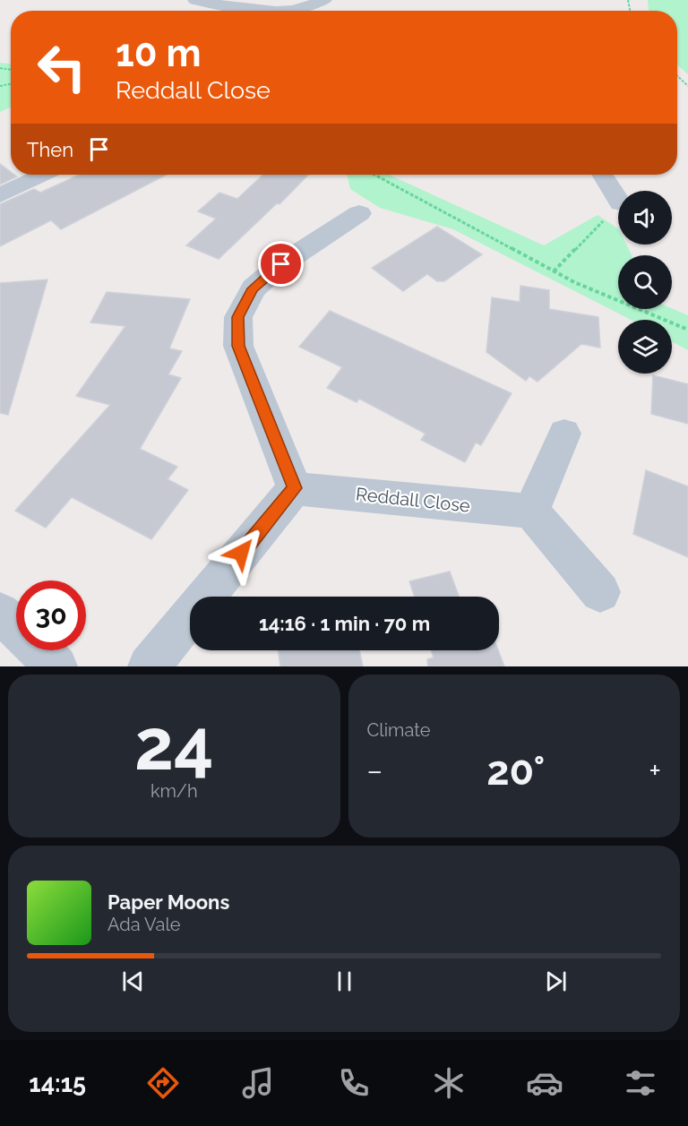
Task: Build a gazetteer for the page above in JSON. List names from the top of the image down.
{
  "streets": {
    "street": ["Reddall Close"]
  },
  "page": {
    "turn": ["10 m", "Reddall Close"],
    "then": "Then",
    "limit": "30",
    "trip": "14:16 · 1 min · 70 m",
    "tile": [
      ["24", "km/h"],
      "Climate"
    ],
    "heat": ["−", "20°", "+"],
    "song": ["Paper Moons", "Ada Vale"],
    "tabs": "14:15"
  }
}
